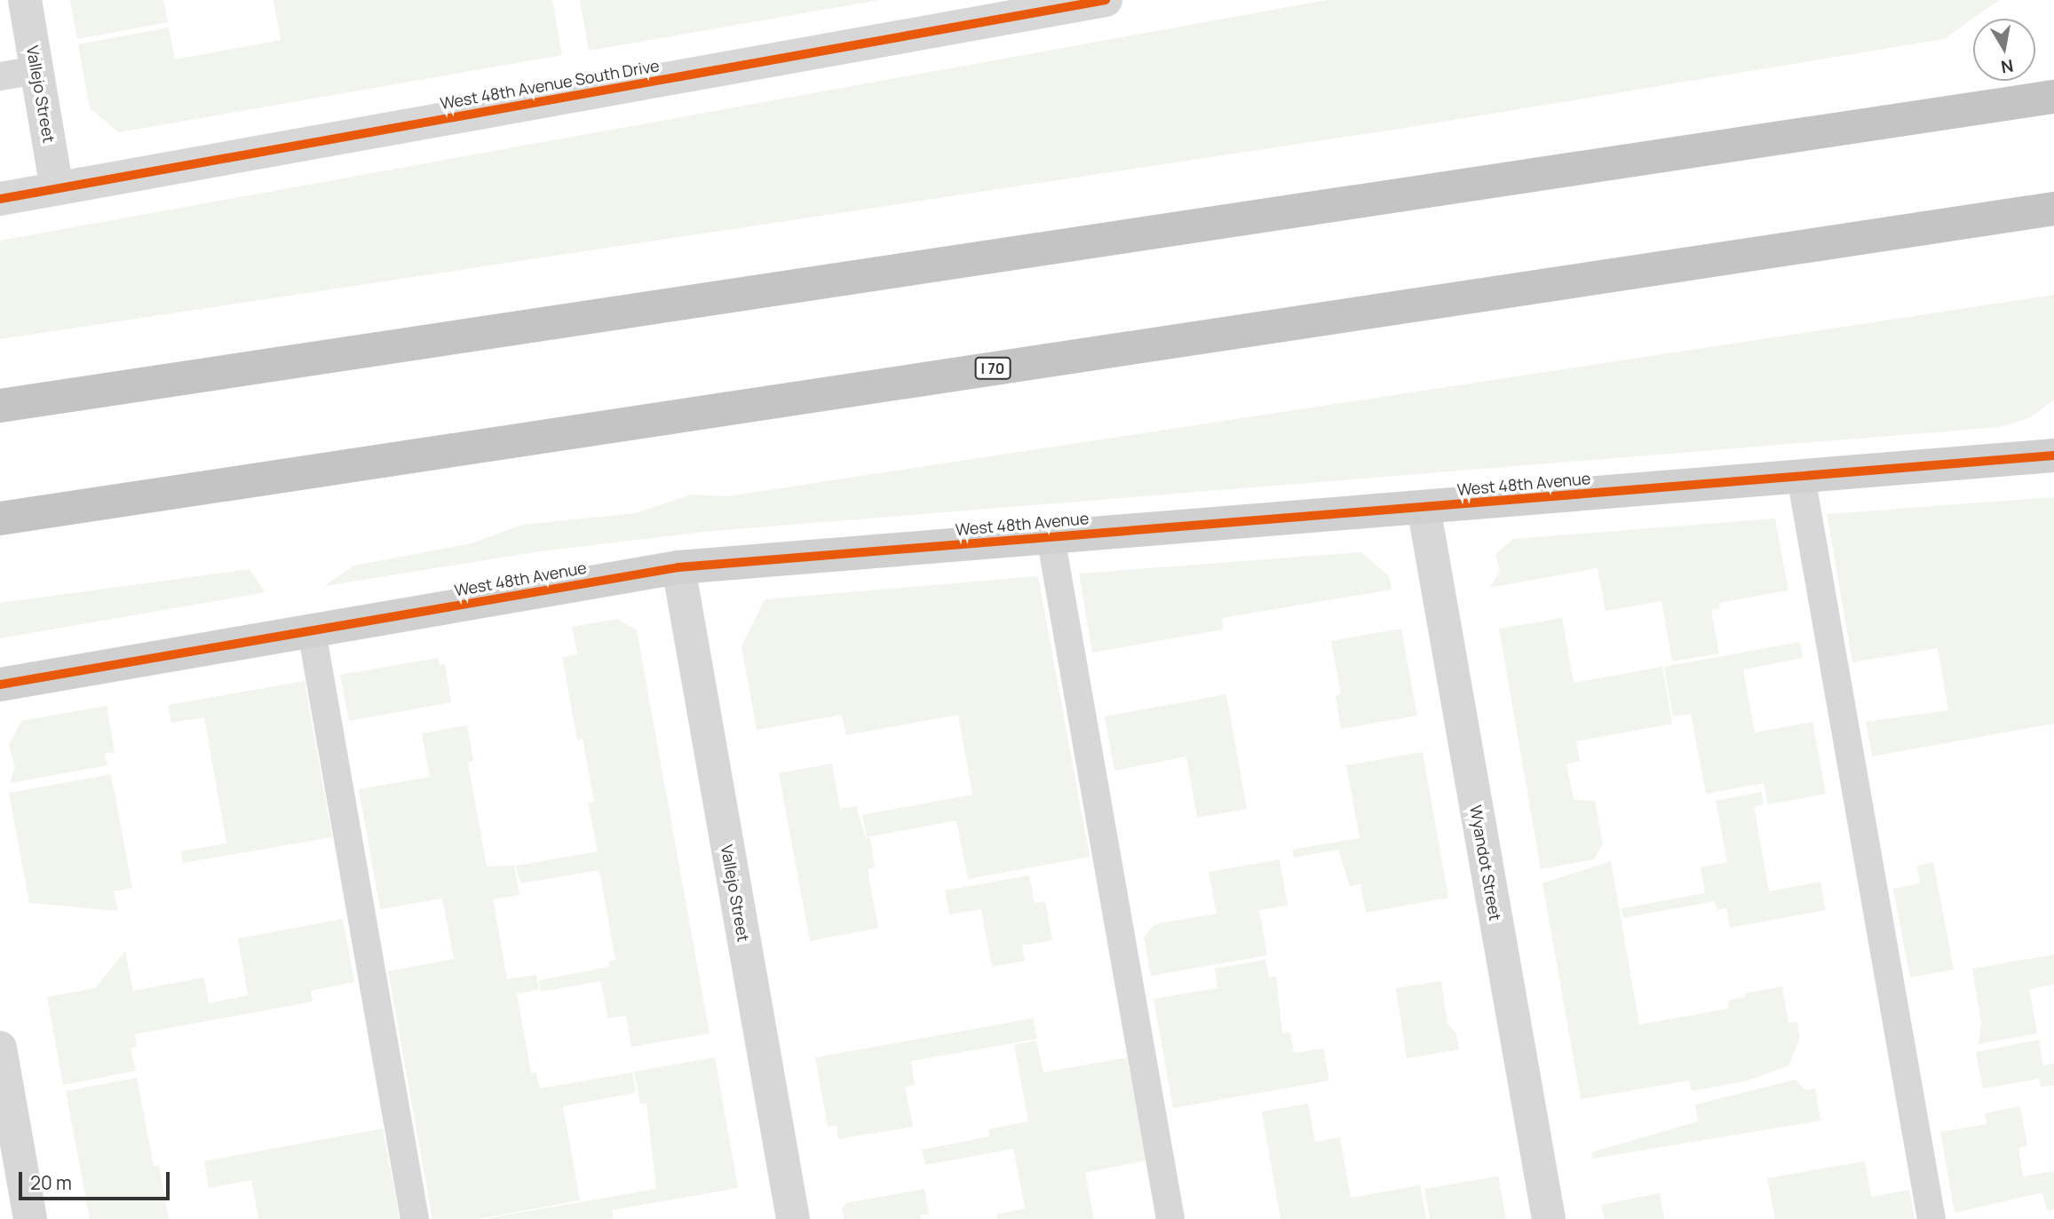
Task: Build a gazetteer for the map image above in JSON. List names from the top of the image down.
{
  "streets": {
    "highway": ["I 70"],
    "street": [
      "West 48th Avenue South Drive",
      "Vallejo Street",
      "West 48th Avenue",
      "Wyandot Street"
    ]
  },
  "crossings": [
    ["West 48th Avenue South Drive", "Vallejo Street"],
    ["Vallejo Street", "West 48th Avenue"],
    ["West 48th Avenue", "Wyandot Street"]
  ],
  "scale_bar": "20 m",
  "north": "bottom"
}
